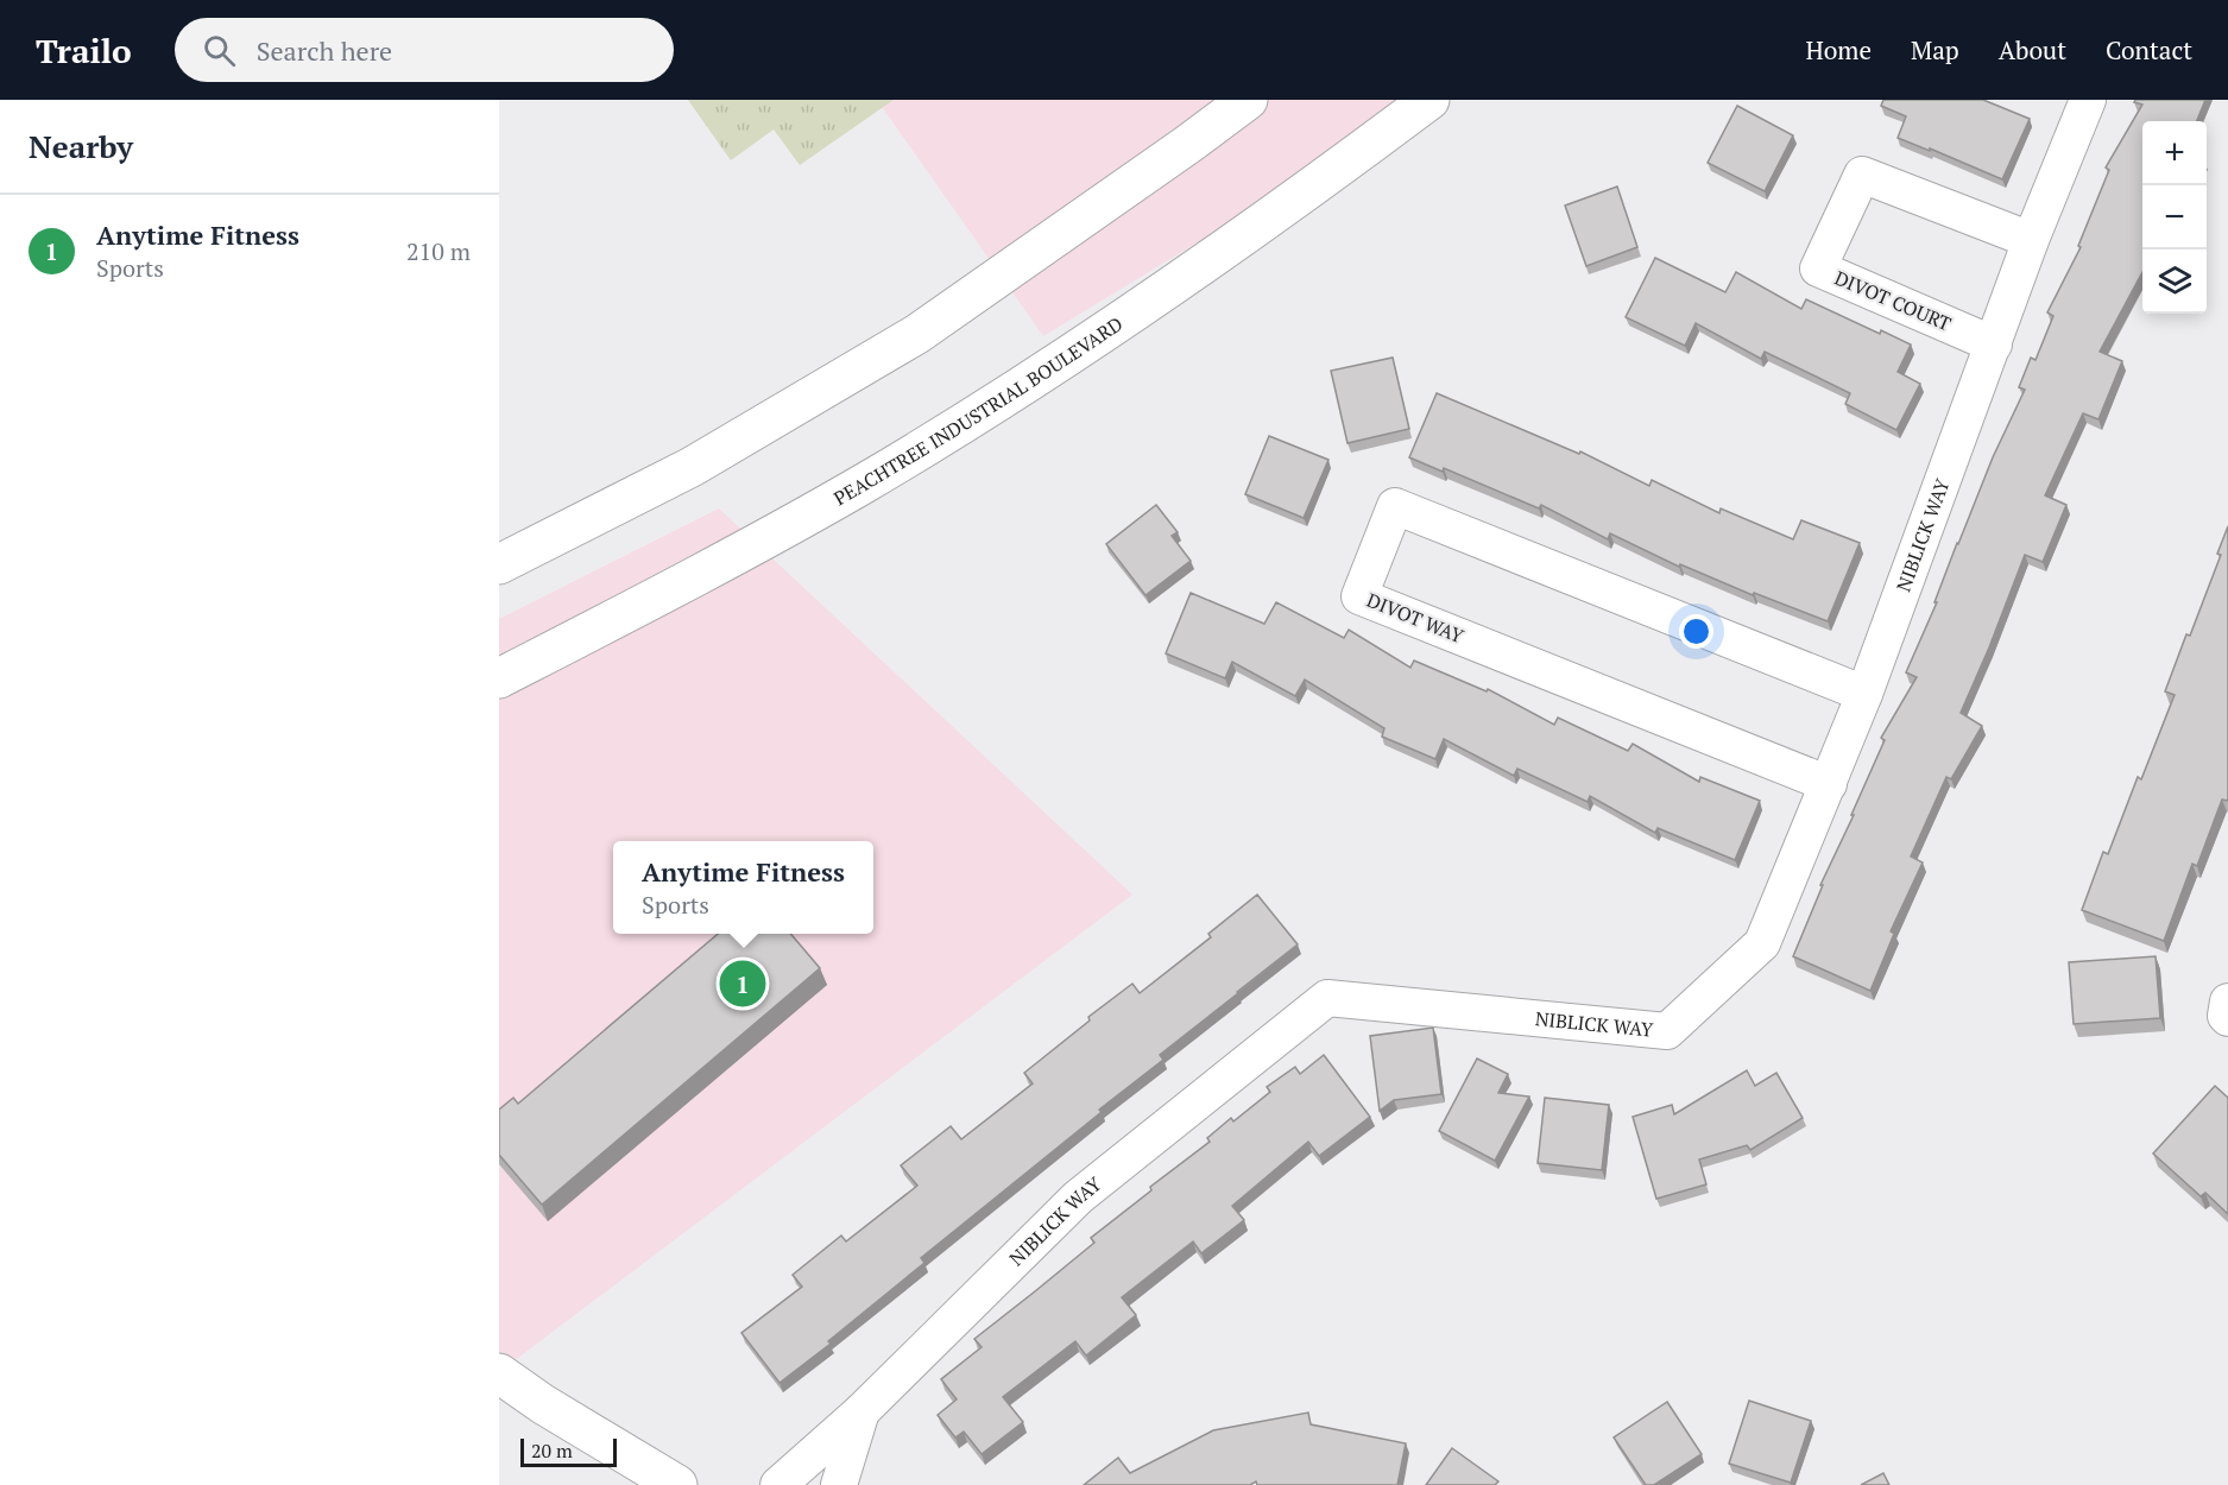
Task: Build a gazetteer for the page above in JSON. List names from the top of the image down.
{
  "streets": {
    "main road": ["PEACHTREE INDUSTRIAL BOULEVARD"],
    "street": ["DIVOT COURT", "NIBLICK WAY", "DIVOT WAY"]
  },
  "crossings": [
    ["DIVOT COURT", "NIBLICK WAY"],
    ["NIBLICK WAY", "DIVOT WAY"]
  ],
  "scale_bar": "20 m",
  "page": {
    "header": "Trailo",
    "search": "Search here",
    "nav": [
      "Home",
      "Map",
      "About",
      "Contact"
    ],
    "heading": "Nearby",
    "map_buttons": ["+", "−"],
    "list": [
      {
        "mark": "1",
        "name": "Anytime Fitness",
        "note": "Sports",
        "value": "210 m"
      }
    ],
    "popup": ["Anytime Fitness", "Sports"],
    "pins": "1",
    "scale": "20 m"
  }
}
